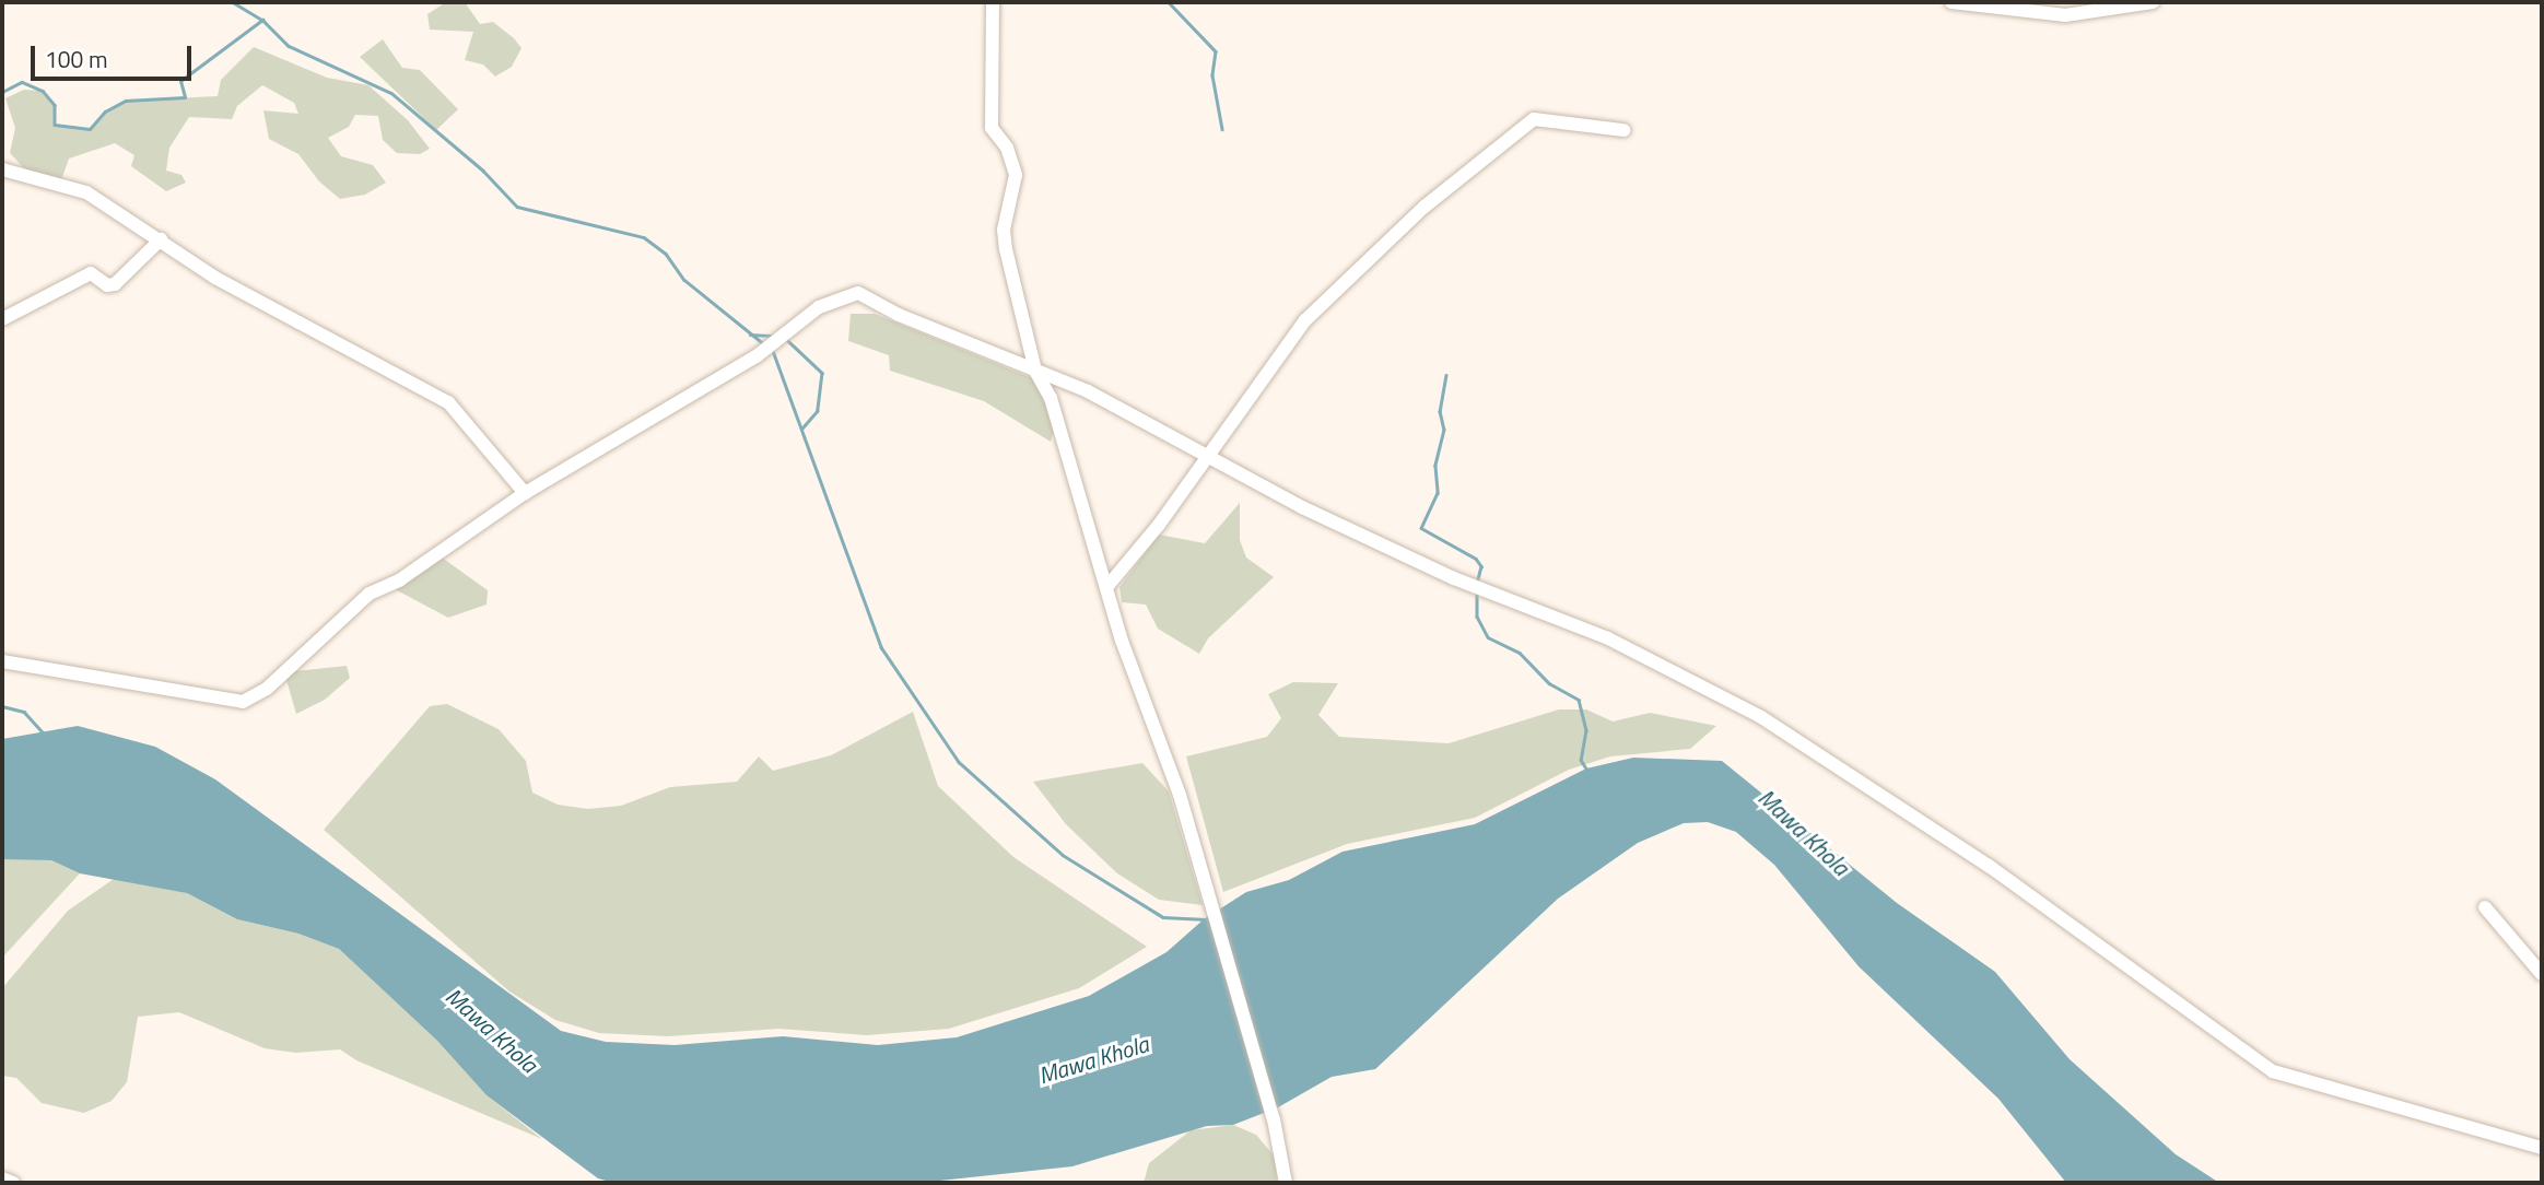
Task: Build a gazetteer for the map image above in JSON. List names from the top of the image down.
{
  "water": ["Mawa Khola"],
  "scale_bar": "100 m"
}
